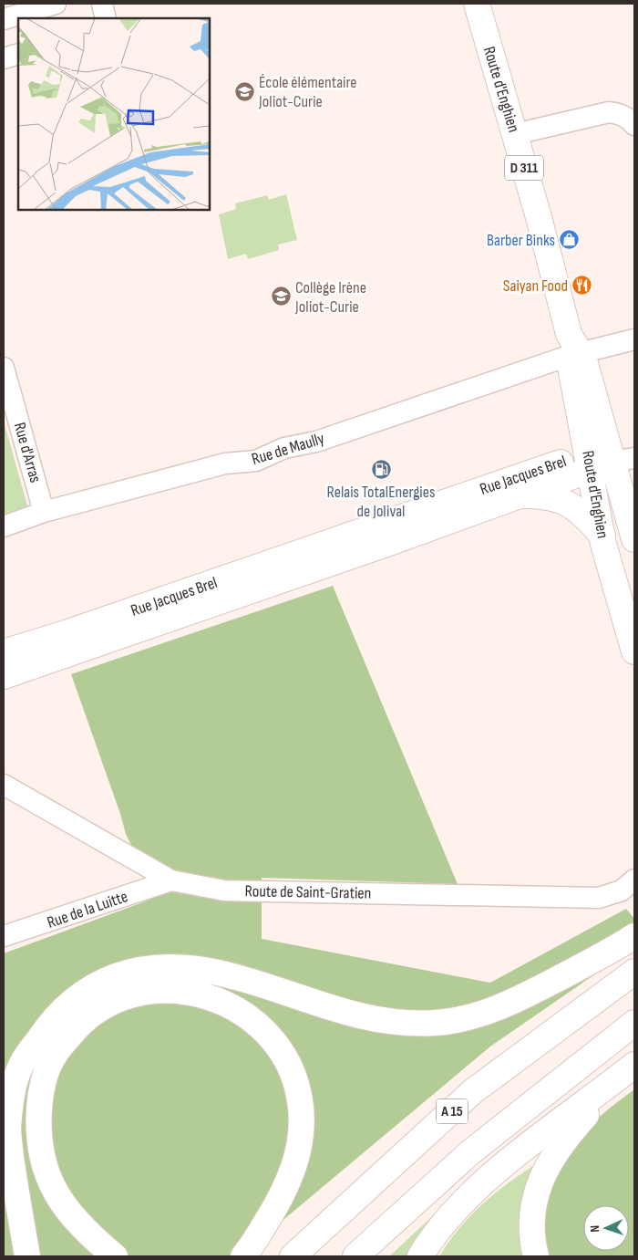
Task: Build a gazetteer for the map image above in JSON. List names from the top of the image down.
{
  "streets": {
    "main road": [
      "Route d'Enghien",
      "D 311",
      "Rue Jacques Brel",
      "A 15"
    ],
    "street": [
      "Rue de Maully",
      "Rue d'Arras",
      "Route de Saint-Gratien",
      "Rue de la Luitte"
    ]
  },
  "crossings": [
    ["Route d'Enghien", "Rue de Maully"],
    ["Route d'Enghien", "Rue Jacques Brel"],
    ["Rue de Maully", "Rue d'Arras"],
    ["Route de Saint-Gratien", "Rue de la Luitte"]
  ],
  "places": {
    "school or university": ["École élémentaire Joliot-Curie", "Collège Irène Joliot-Curie"],
    "shop": ["Barber Binks"],
    "restaurant": ["Saiyan Food"],
    "fuel station": ["Relais TotalEnergies de Jolival"]
  },
  "north": "left"
}
